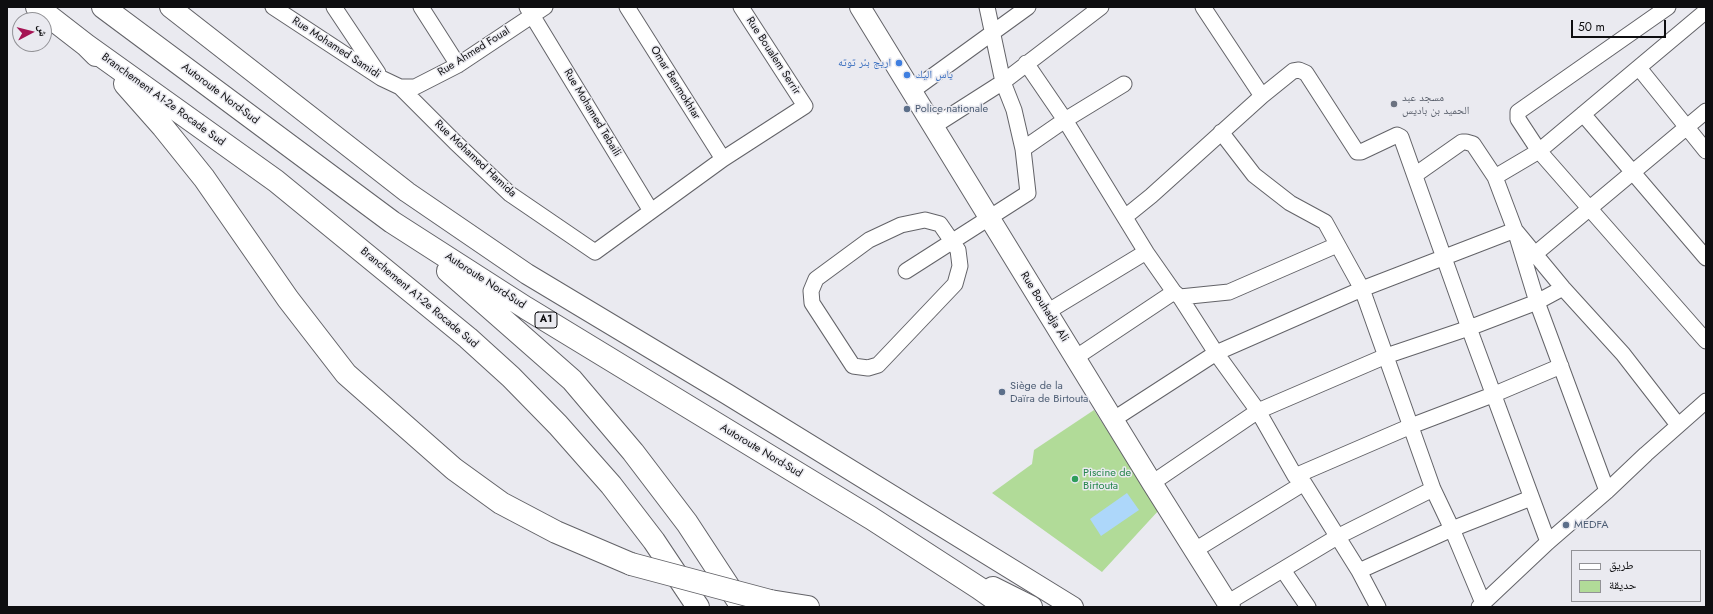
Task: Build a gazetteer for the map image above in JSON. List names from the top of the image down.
{
  "streets": {
    "highway": ["Autoroute Nord-Sud", "Branchement A1-2e Rocade Sud", "A1"],
    "main road": ["Rue Bouhadja Ali"],
    "street": [
      "Rue Mohamed Samidi",
      "Rue Ahmed Foual",
      "Rue Boualem Serrir",
      "Omar Benmokhtar",
      "Rue Mohamed Tebaili",
      "Rue Mohamed Hamida"
    ]
  },
  "crossings": [
    ["Rue Mohamed Samidi", "Rue Ahmed Foual"],
    ["Rue Mohamed Samidi", "Rue Mohamed Hamida"],
    ["Rue Ahmed Foual", "Rue Mohamed Tebaili"],
    ["Rue Ahmed Foual", "Rue Mohamed Hamida"],
    ["Rue Boualem Serrir", "Omar Benmokhtar"],
    ["Rue Mohamed Tebaili", "Rue Mohamed Hamida"]
  ],
  "places": [
    "اريج بئر توته",
    "ياس اليك",
    "مسجد عبد الحميد بن باديس",
    "Police nationale",
    "Siège de la Daïra de Birtouta",
    "Piscine de Birtouta",
    "MEDFA"
  ],
  "legend": ["طريق", "حديقة"],
  "scale_bar": "50 m",
  "north": "right"
}
